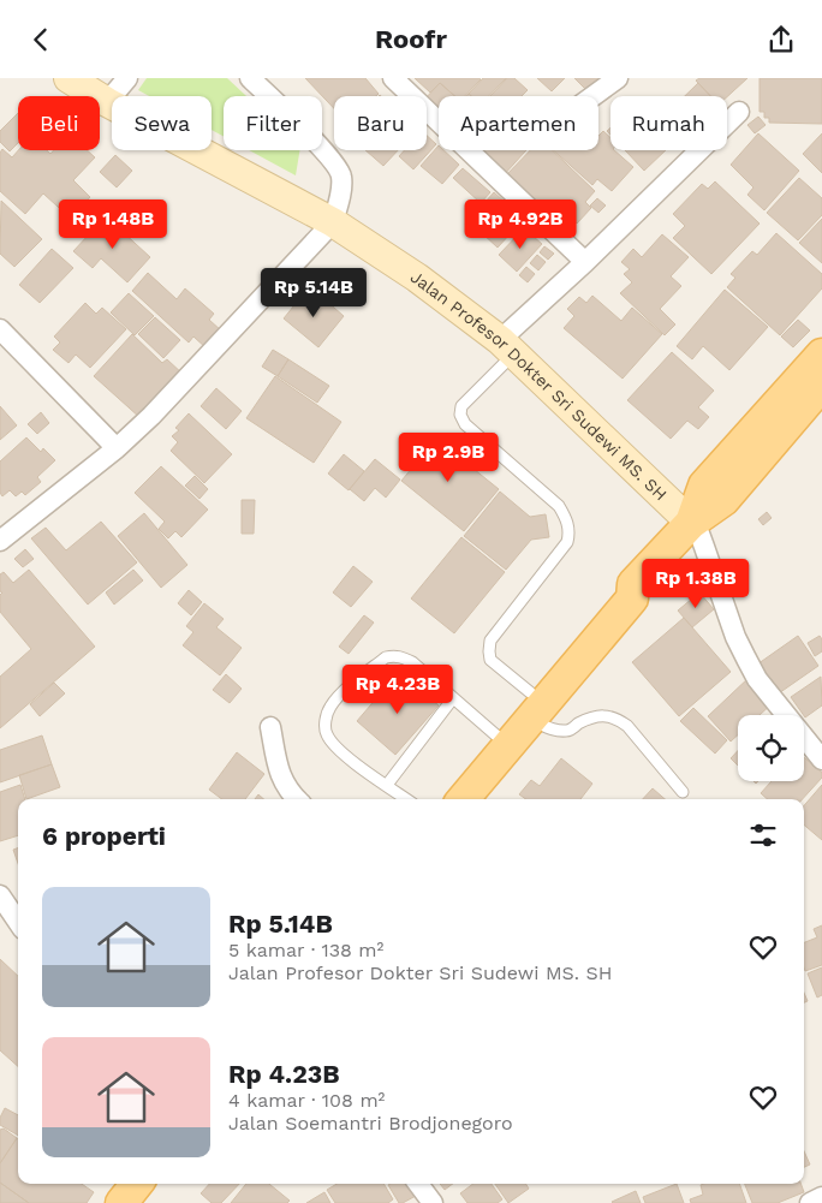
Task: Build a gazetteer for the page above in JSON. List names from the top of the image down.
{
  "streets": {
    "main road": ["Jalan Profesor Dokter Sri Sudewi MS. SH"]
  },
  "page": {
    "header": "Roofr",
    "chip": [
      "Beli",
      "Sewa",
      "Filter",
      "Baru",
      "Apartemen",
      "Rumah"
    ],
    "price": [
      "Rp 1.48B",
      "Rp 4.92B",
      "Rp 5.14B",
      "Rp 2.9B",
      "Rp 1.38B",
      "Rp 4.23B"
    ],
    "heading": "6 properti",
    "list": [
      {
        "name": "Rp 5.14B",
        "note": "5 kamar · 138 m² · Jalan Profesor Dokter Sri Sudewi MS. SH"
      },
      {
        "name": "Rp 4.23B",
        "note": "4 kamar · 108 m² · Jalan Soemantri Brodjonegoro"
      }
    ]
  }
}
